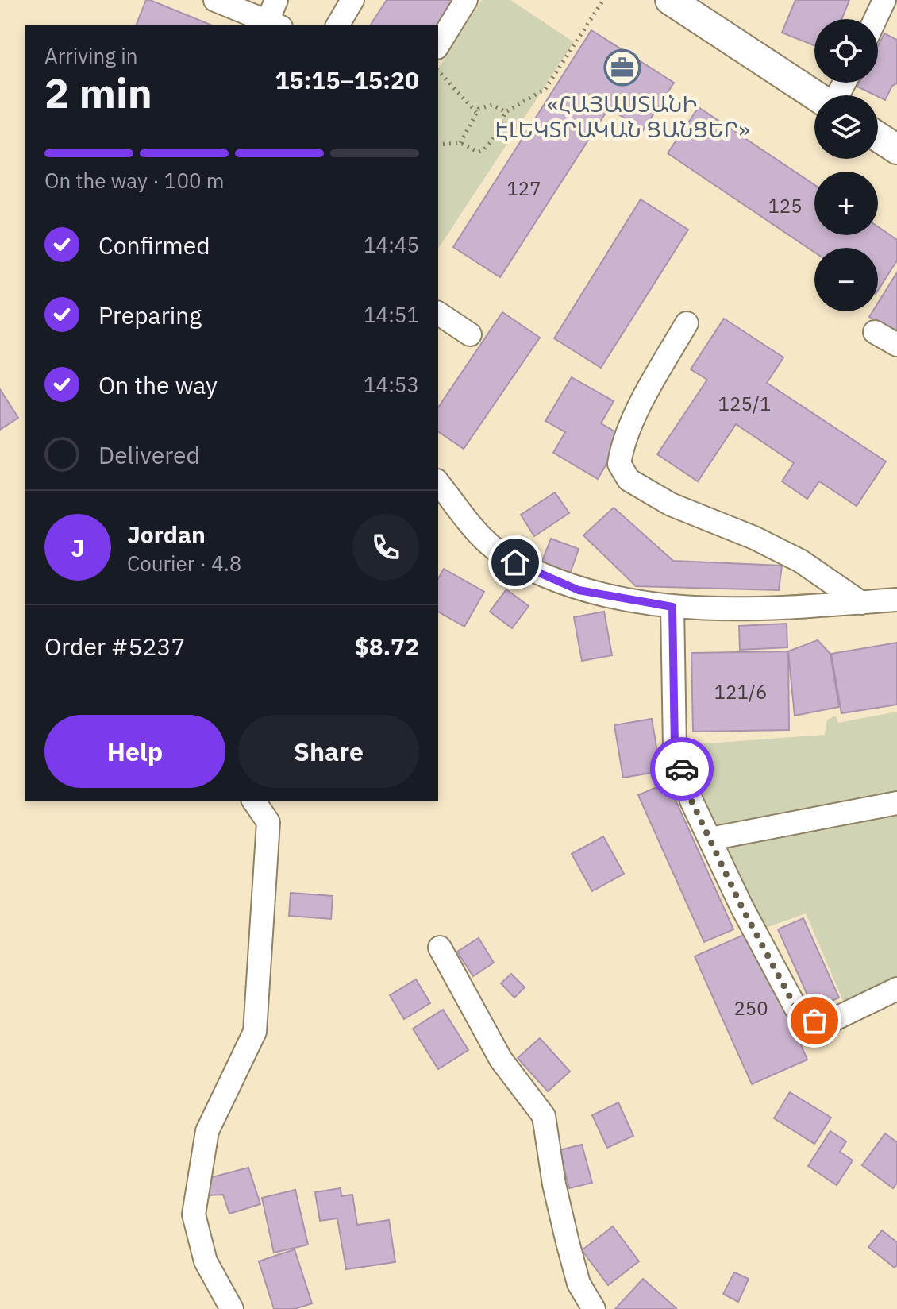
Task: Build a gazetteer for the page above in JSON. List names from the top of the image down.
{
  "places": {
    "office": ["«ՀԱՅԱՍՏԱՆԻ ԷԼԵԿՏՐԱԿԱՆ ՑԱՆՑԵՐ»"]
  },
  "house_numbers": [
    "127",
    "125",
    "125/1",
    "121/6",
    "250"
  ],
  "page": {
    "map_buttons": ["+", "−"],
    "heading": ["2 min", "Arriving in", "15:15–15:20"],
    "panel": [
      "Jordan",
      "Courier · 4.8",
      "Order #5237",
      "$8.72"
    ],
    "bar": "On the way · 100 m",
    "list": [
      ["Confirmed", "14:45"],
      ["Preparing", "14:51"],
      ["On the way", "14:53"],
      "Delivered"
    ],
    "round": "J",
    "buttons": ["Help", "Share"]
  }
}
